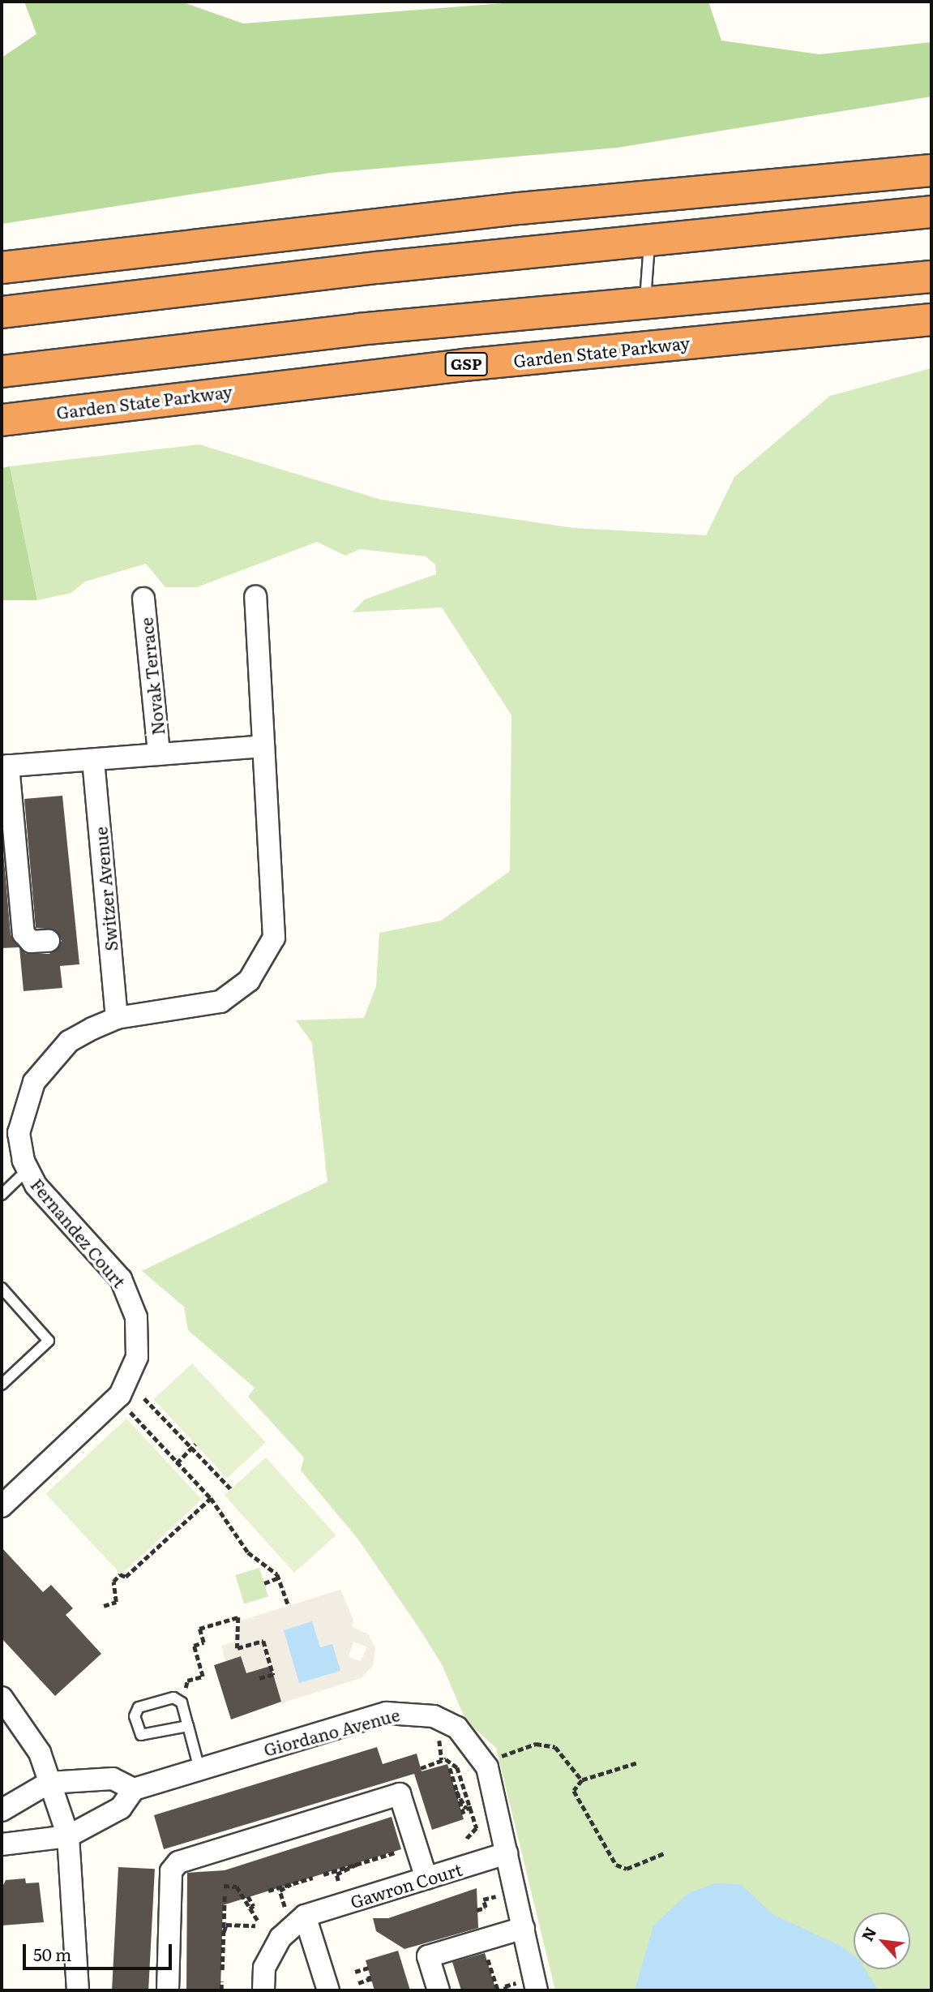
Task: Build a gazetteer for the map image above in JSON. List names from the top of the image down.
{
  "streets": {
    "highway": ["Garden State Parkway", "GSP"],
    "street": [
      "Novak Terrace",
      "Switzer Avenue",
      "Fernandez Court",
      "Giordano Avenue",
      "Gawron Court"
    ]
  },
  "crossings": [
    ["Switzer Avenue", "Fernandez Court"],
    ["Giordano Avenue", "Gawron Court"]
  ],
  "scale_bar": "50 m",
  "north": "top left"
}
